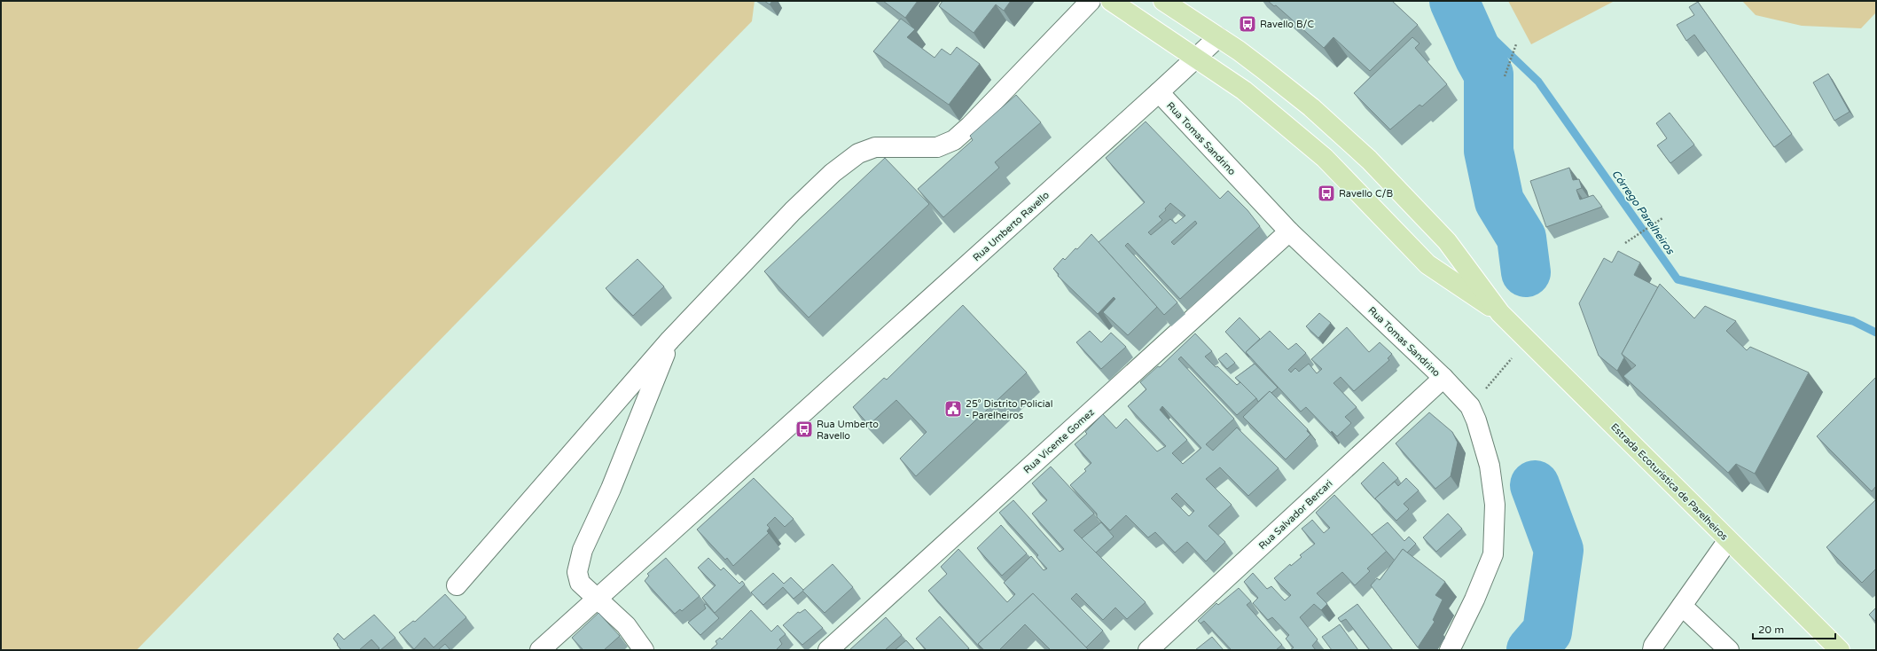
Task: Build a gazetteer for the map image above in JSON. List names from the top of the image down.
{
  "streets": {
    "main road": ["Estrada Ecoturistica de Parelheiros"],
    "street": [
      "Rua Tomas Sandrino",
      "Rua Umberto Ravello",
      "Rua Vicente Gomez",
      "Rua Salvador Bercari"
    ]
  },
  "crossings": [
    ["Rua Tomas Sandrino", "Rua Umberto Ravello"],
    ["Rua Tomas Sandrino", "Rua Vicente Gomez"],
    ["Rua Tomas Sandrino", "Rua Salvador Bercari"],
    ["Rua Umberto Ravello", "Estrada Ecoturistica de Parelheiros"]
  ],
  "water": ["Córrego Parelheiros"],
  "places": {
    "bus stop": ["Ravello B/C", "Ravello C/B", "Rua Umberto Ravello"],
    "public building": ["25° Distrito Policial - Parelheiros"]
  },
  "scale_bar": "20 m"
}
